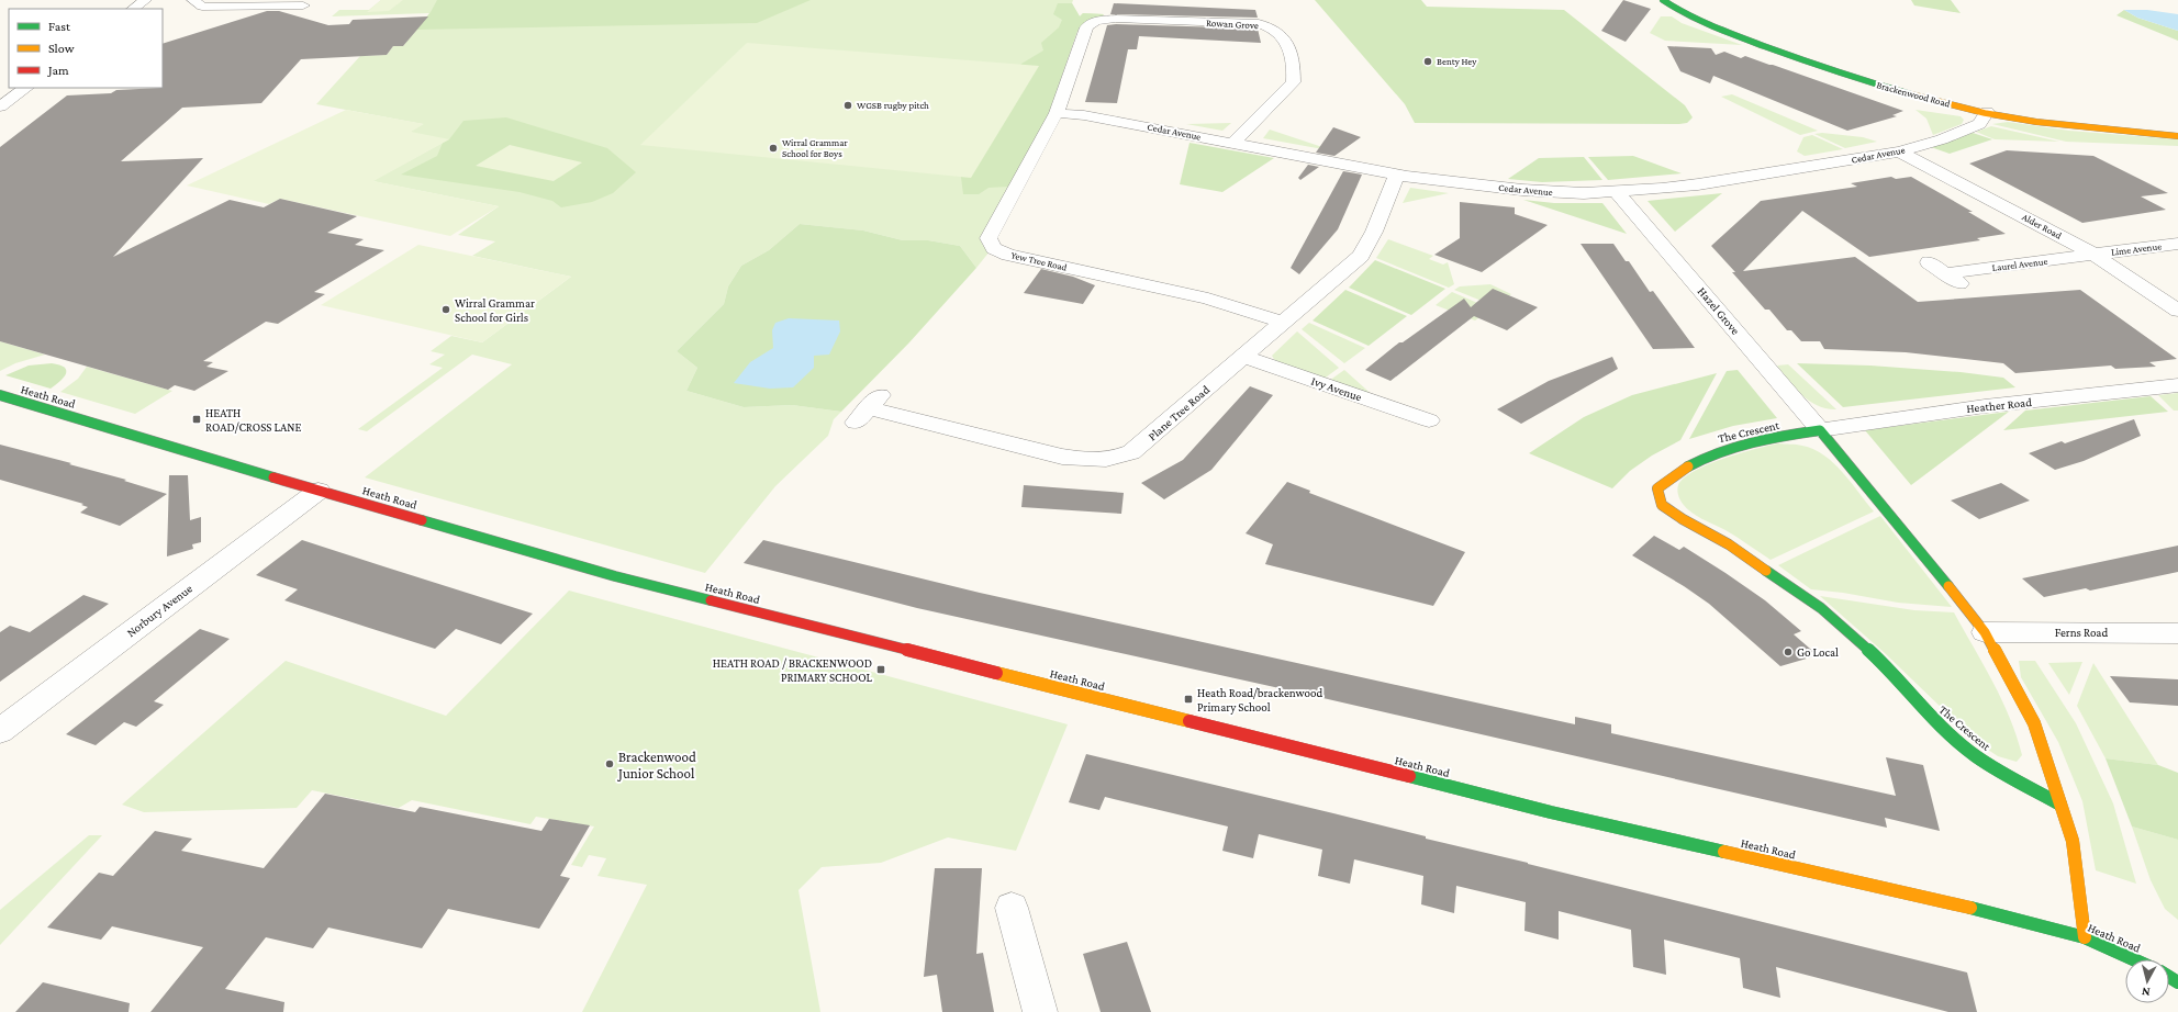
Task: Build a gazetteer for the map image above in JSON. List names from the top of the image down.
{
  "streets": {
    "street": [
      "Rowan Grove",
      "Brackenwood Road",
      "Cedar Avenue",
      "Alder Road",
      "Lime Avenue",
      "Yew Tree Road",
      "Laurel Avenue",
      "Hazel Grove",
      "Ivy Avenue",
      "Heath Road",
      "Heather Road",
      "Plane Tree Road",
      "The Crescent",
      "Norbury Avenue",
      "Ferns Road"
    ]
  },
  "crossings": [
    ["Rowan Grove", "Cedar Avenue"],
    ["Rowan Grove", "Yew Tree Road"],
    ["Brackenwood Road", "Cedar Avenue"],
    ["Cedar Avenue", "Alder Road"],
    ["Cedar Avenue", "Yew Tree Road"],
    ["Cedar Avenue", "Hazel Grove"],
    ["Cedar Avenue", "Plane Tree Road"],
    ["Alder Road", "Lime Avenue"],
    ["Alder Road", "Laurel Avenue"],
    ["Lime Avenue", "Laurel Avenue"],
    ["Yew Tree Road", "Plane Tree Road"],
    ["Hazel Grove", "Heather Road"],
    ["Hazel Grove", "The Crescent"],
    ["Ivy Avenue", "Plane Tree Road"],
    ["Heath Road", "Norbury Avenue"],
    ["Heather Road", "The Crescent"]
  ],
  "places": {
    "other": [
      "Benty Hey",
      "WGSB rugby pitch",
      "Wirral Grammar School for Boys",
      "Wirral Grammar School for Girls",
      "Go Local",
      "Brackenwood Junior School"
    ],
    "transit": ["HEATH ROAD/CROSS LANE", "HEATH ROAD / BRACKENWOOD PRIMARY SCHOOL", "Heath Road/brackenwood Primary School"]
  },
  "legend": ["Fast", "Slow", "Jam"],
  "north": "bottom"
}
